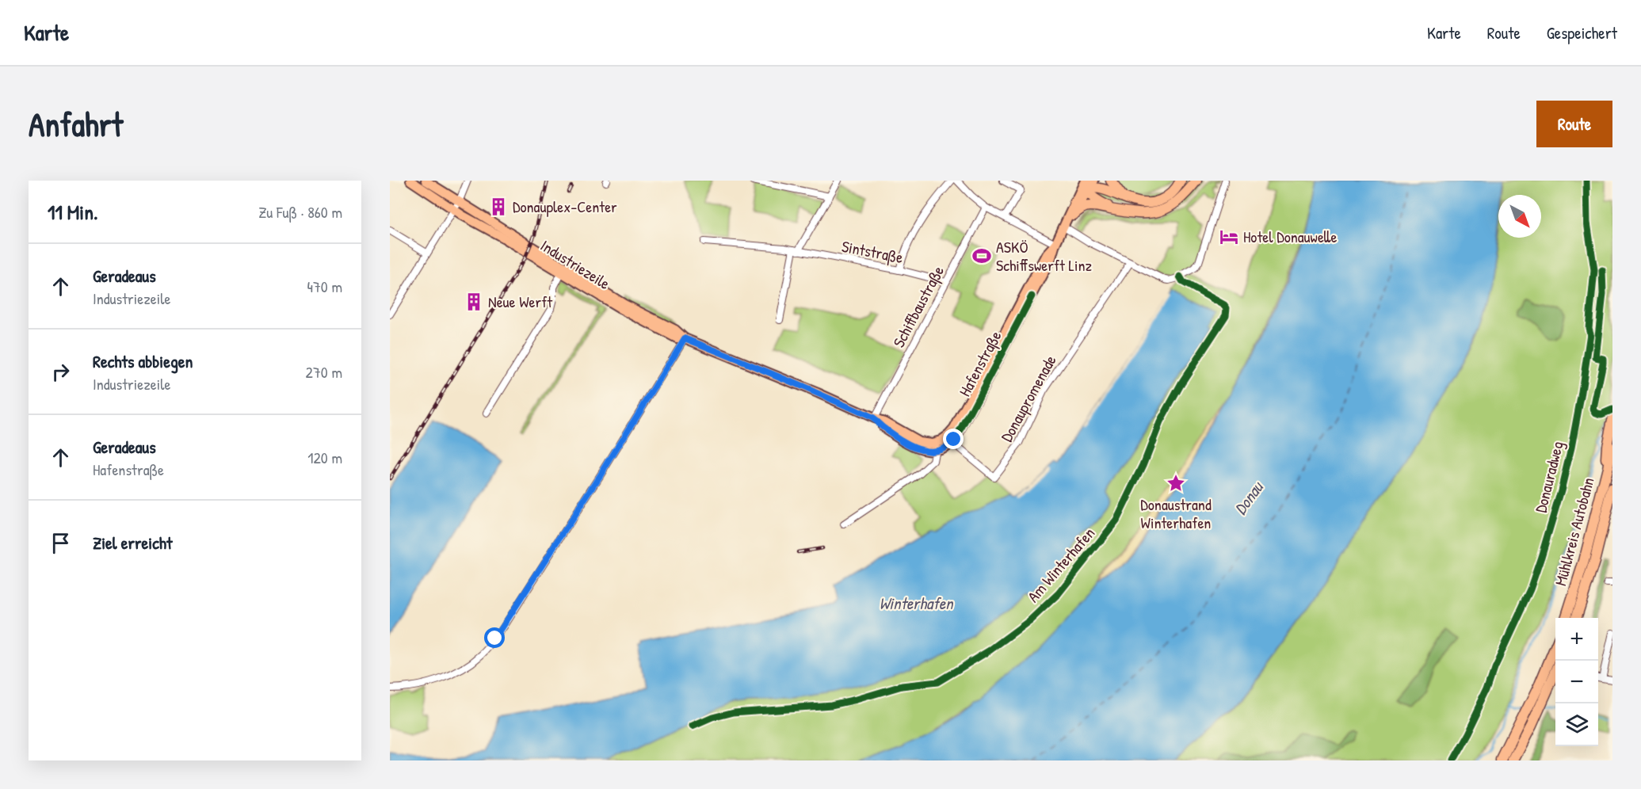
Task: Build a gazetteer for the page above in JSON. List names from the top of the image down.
{
  "streets": {
    "highway": ["Mühlkreis Autobahn"],
    "main road": ["Industriezeile", "Hafenstraße"],
    "street": [
      "Sintstraße",
      "Schiffbaustraße",
      "Donaupromenade",
      "Am Winterhafen"
    ],
    "cycle path": ["Donauradweg"]
  },
  "crossings": [
    ["Sintstraße", "Schiffbaustraße"],
    ["Industriezeile", "Schiffbaustraße"],
    ["Hafenstraße", "Donaupromenade"]
  ],
  "water": ["Donau", "Winterhafen"],
  "places": {
    "building": ["Donauplex-Center", "Neue Werft"],
    "hotel": ["Hotel Donauwelle"],
    "sports": ["ASKÖ Schiffswerft Linz"],
    "place": ["Donaustrand Winterhafen"]
  },
  "north": "bottom right",
  "page": {
    "header": "Karte",
    "nav": ["Karte", "Route", "Gespeichert"],
    "buttons": "Route",
    "title": "Anfahrt",
    "heading": ["11 Min.", "Zu Fuß · 860 m"],
    "list": [
      ["Geradeaus", "Industriezeile", "470 m"],
      ["Rechts abbiegen", "Industriezeile", "270 m"],
      ["Geradeaus", "Hafenstraße", "120 m"],
      "Ziel erreicht"
    ],
    "map_buttons": ["+", "−"]
  }
}
